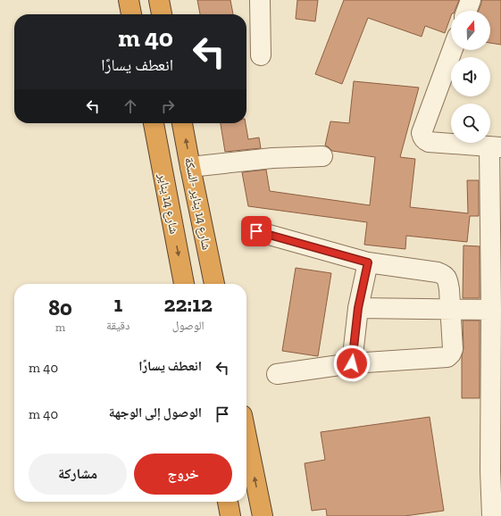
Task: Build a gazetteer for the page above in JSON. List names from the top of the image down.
{
  "streets": {
    "highway": ["شارع 14 يناير", "شارع 14 يناير -السكة"]
  },
  "one_way": ["شارع 14 يناير"],
  "north": "top",
  "page": {
    "turn": ["40 m", "انعطف يسارًا"],
    "eta": [
      "22:12",
      "الوصول",
      "1",
      "دقيقة",
      "80",
      "m"
    ],
    "list": [
      {
        "name": "انعطف يسارًا",
        "value": "40 m"
      },
      {
        "name": "الوصول إلى الوجهة",
        "value": "40 m"
      }
    ],
    "buttons": ["خروج", "مشاركة"]
  }
}
